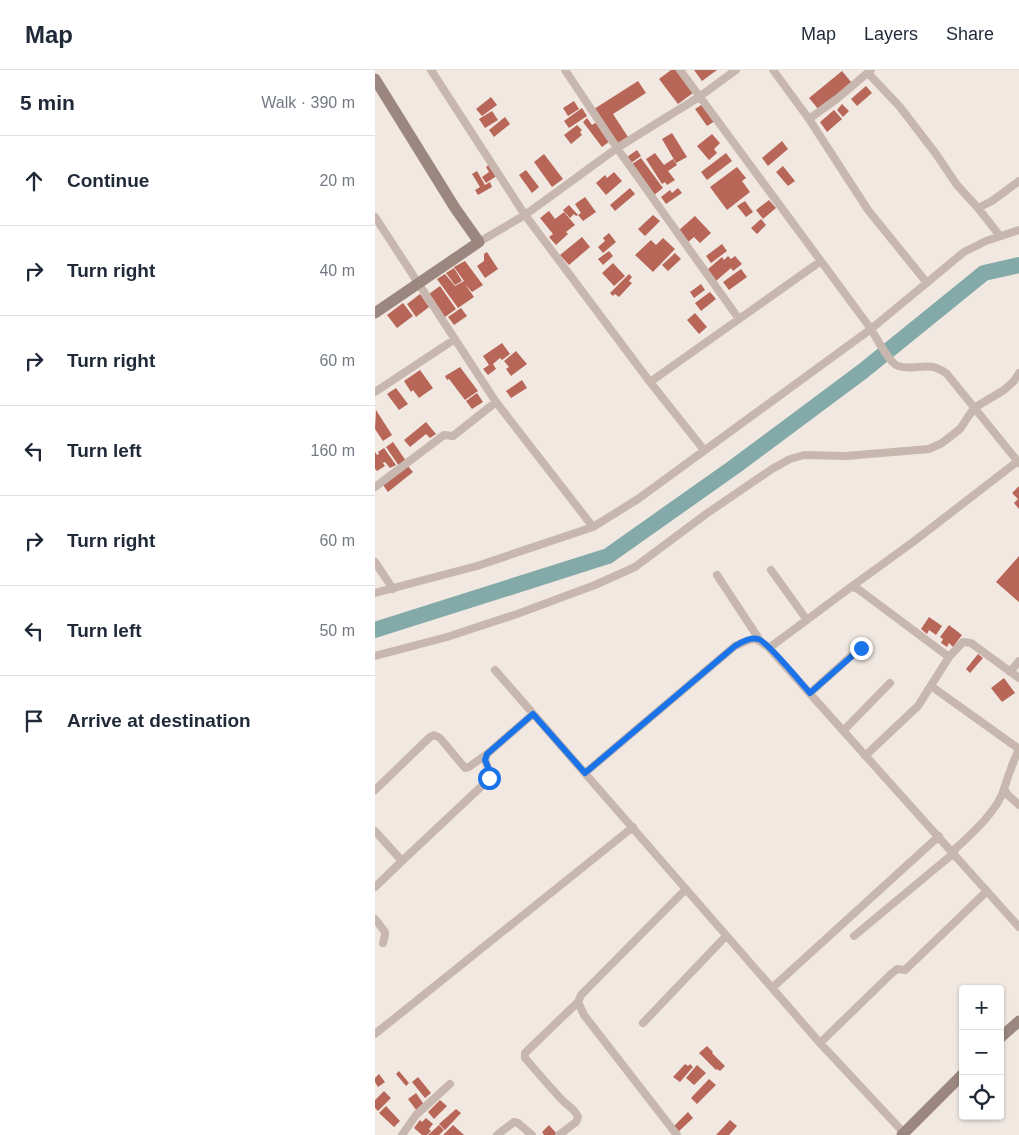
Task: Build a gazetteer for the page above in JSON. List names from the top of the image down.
{
  "page": {
    "header": "Map",
    "nav": ["Map", "Layers", "Share"],
    "heading": ["5 min", "Walk · 390 m"],
    "list": [
      ["Continue", "20 m"],
      ["Turn right", "40 m"],
      ["Turn right", "60 m"],
      ["Turn left", "160 m"],
      ["Turn right", "60 m"],
      ["Turn left", "50 m"],
      "Arrive at destination"
    ],
    "map_buttons": ["+", "−"]
  }
}
